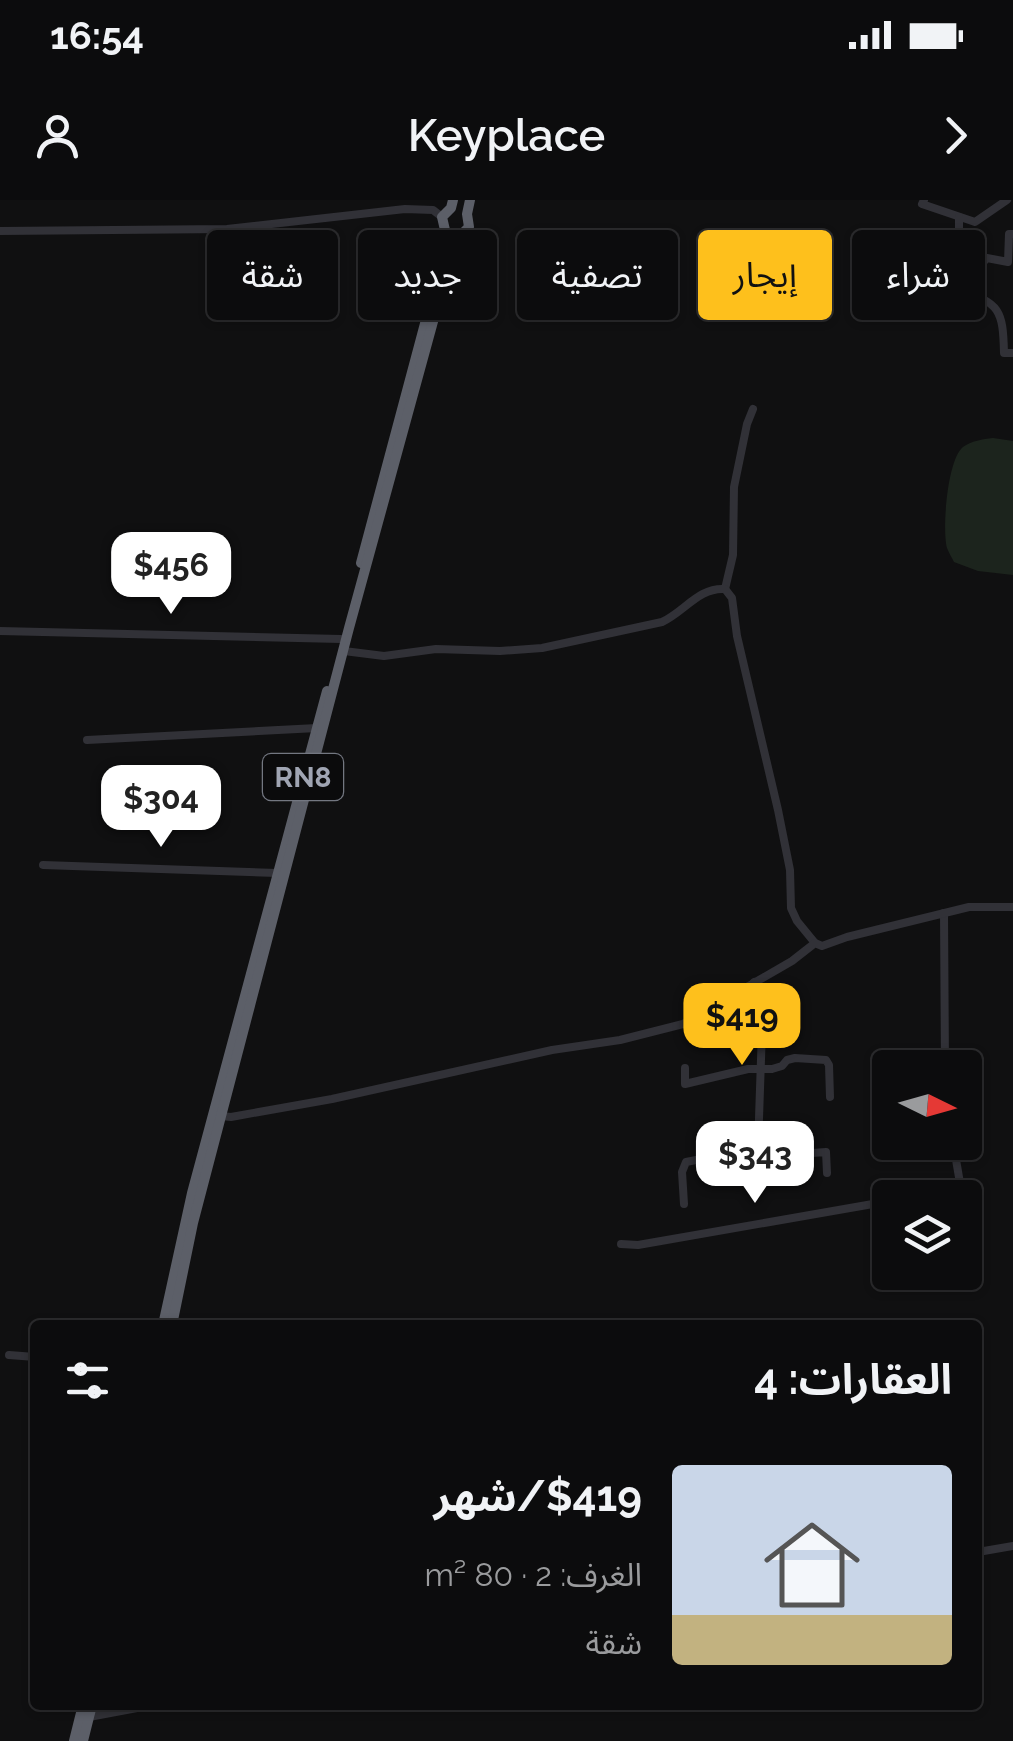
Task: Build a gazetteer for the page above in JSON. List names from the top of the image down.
{
  "streets": {
    "highway": ["RN8"]
  },
  "north": "right",
  "page": {
    "status": "16:54",
    "header": "Keyplace",
    "chip": [
      "شراء",
      "إيجار",
      "تصفية",
      "جديد",
      "شقة"
    ],
    "price": [
      "$456",
      "$304",
      "$419",
      "$343"
    ],
    "heading": "العقارات: 4",
    "list": [
      {
        "name": "$419/شهر",
        "note": "الغرف: 2 · 80 m² · شقة"
      }
    ]
  }
}
